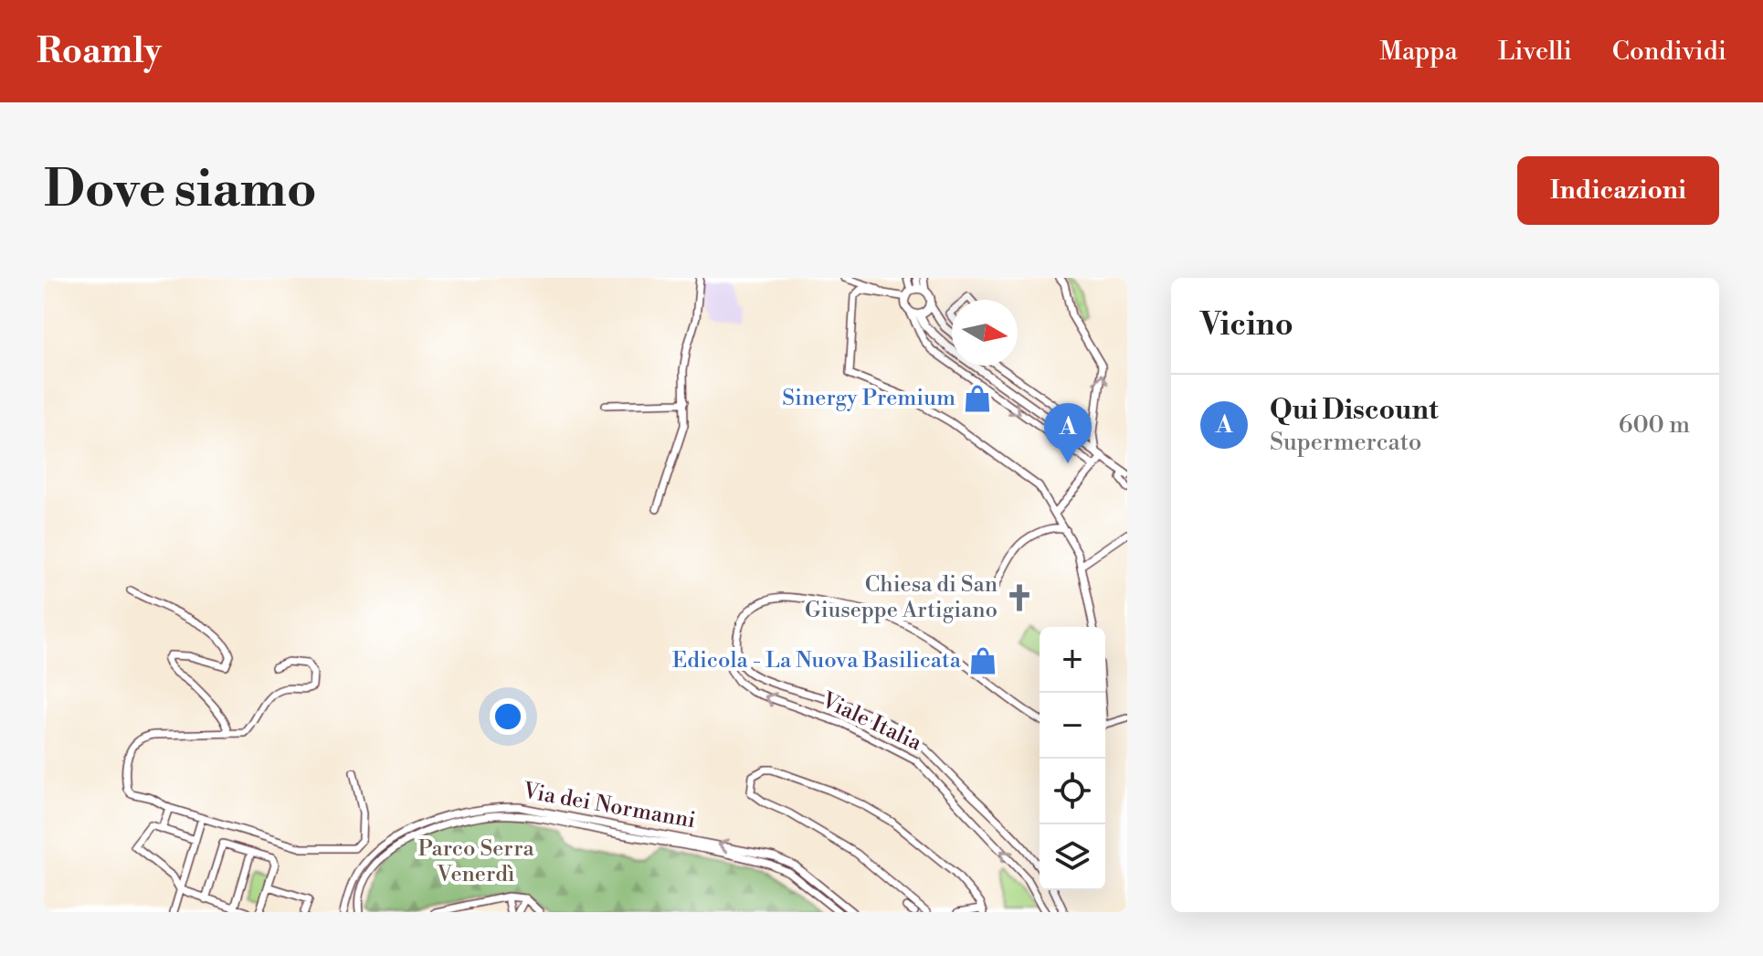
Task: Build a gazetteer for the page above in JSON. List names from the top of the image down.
{
  "streets": {
    "street": ["Viale Italia", "Via dei Normanni"]
  },
  "one_way": ["Via dei Normanni"],
  "parks": ["Parco Serra Venerdì"],
  "places": {
    "shop": ["Sinergy Premium", "Edicola - La Nuova Basilicata"],
    "church": ["Chiesa di San Giuseppe Artigiano"]
  },
  "north": "right",
  "page": {
    "header": "Roamly",
    "nav": ["Mappa", "Livelli", "Condividi"],
    "buttons": "Indicazioni",
    "title": "Dove siamo",
    "heading": "Vicino",
    "list": [
      {
        "mark": "A",
        "name": "Qui Discount",
        "note": "Supermercato",
        "value": "600 m"
      }
    ],
    "pins": "A",
    "map_buttons": ["+", "−"]
  }
}
